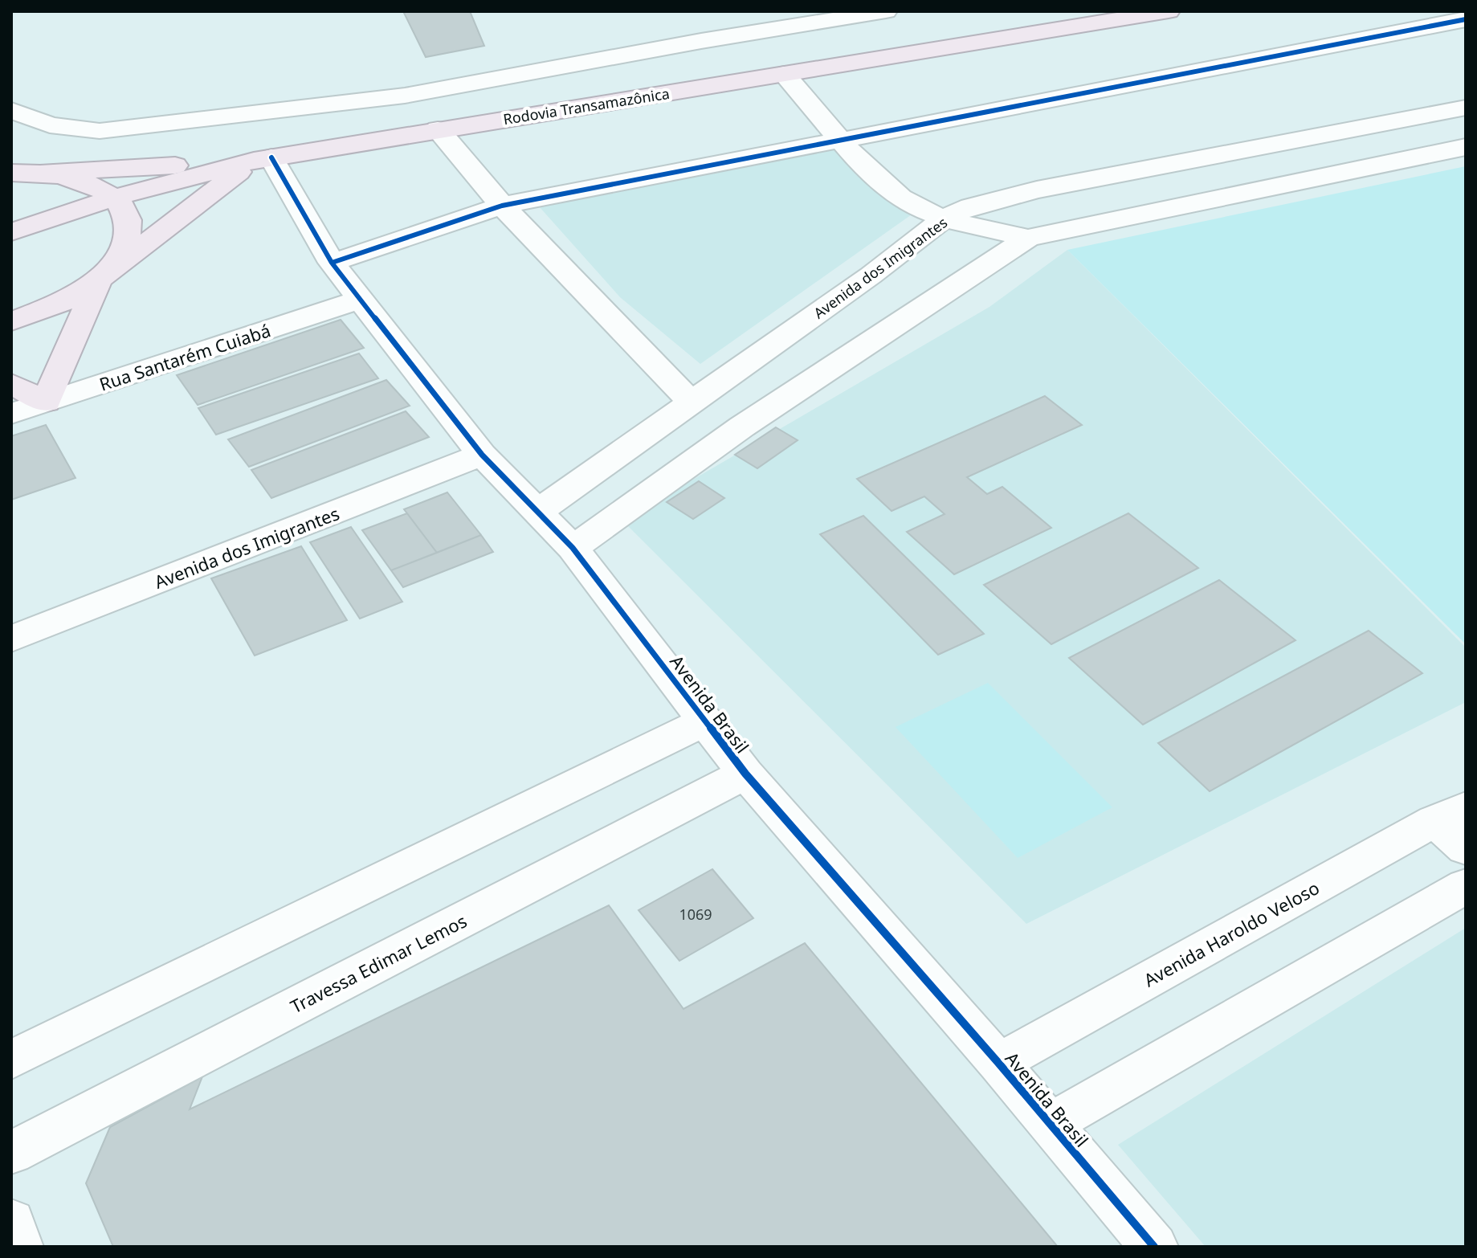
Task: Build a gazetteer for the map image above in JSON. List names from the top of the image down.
{
  "streets": {
    "highway": ["Rodovia Transamazônica"],
    "street": [
      "Avenida dos Imigrantes",
      "Rua Santarém Cuiabá",
      "Avenida Brasil",
      "Avenida Haroldo Veloso",
      "Travessa Edimar Lemos"
    ]
  },
  "crossings": [
    ["Rodovia Transamazônica", "Avenida Brasil"],
    ["Avenida dos Imigrantes", "Avenida Brasil"],
    ["Rua Santarém Cuiabá", "Avenida Brasil"],
    ["Avenida Brasil", "Avenida Haroldo Veloso"],
    ["Avenida Brasil", "Travessa Edimar Lemos"]
  ],
  "house_numbers": ["1069"]
}
